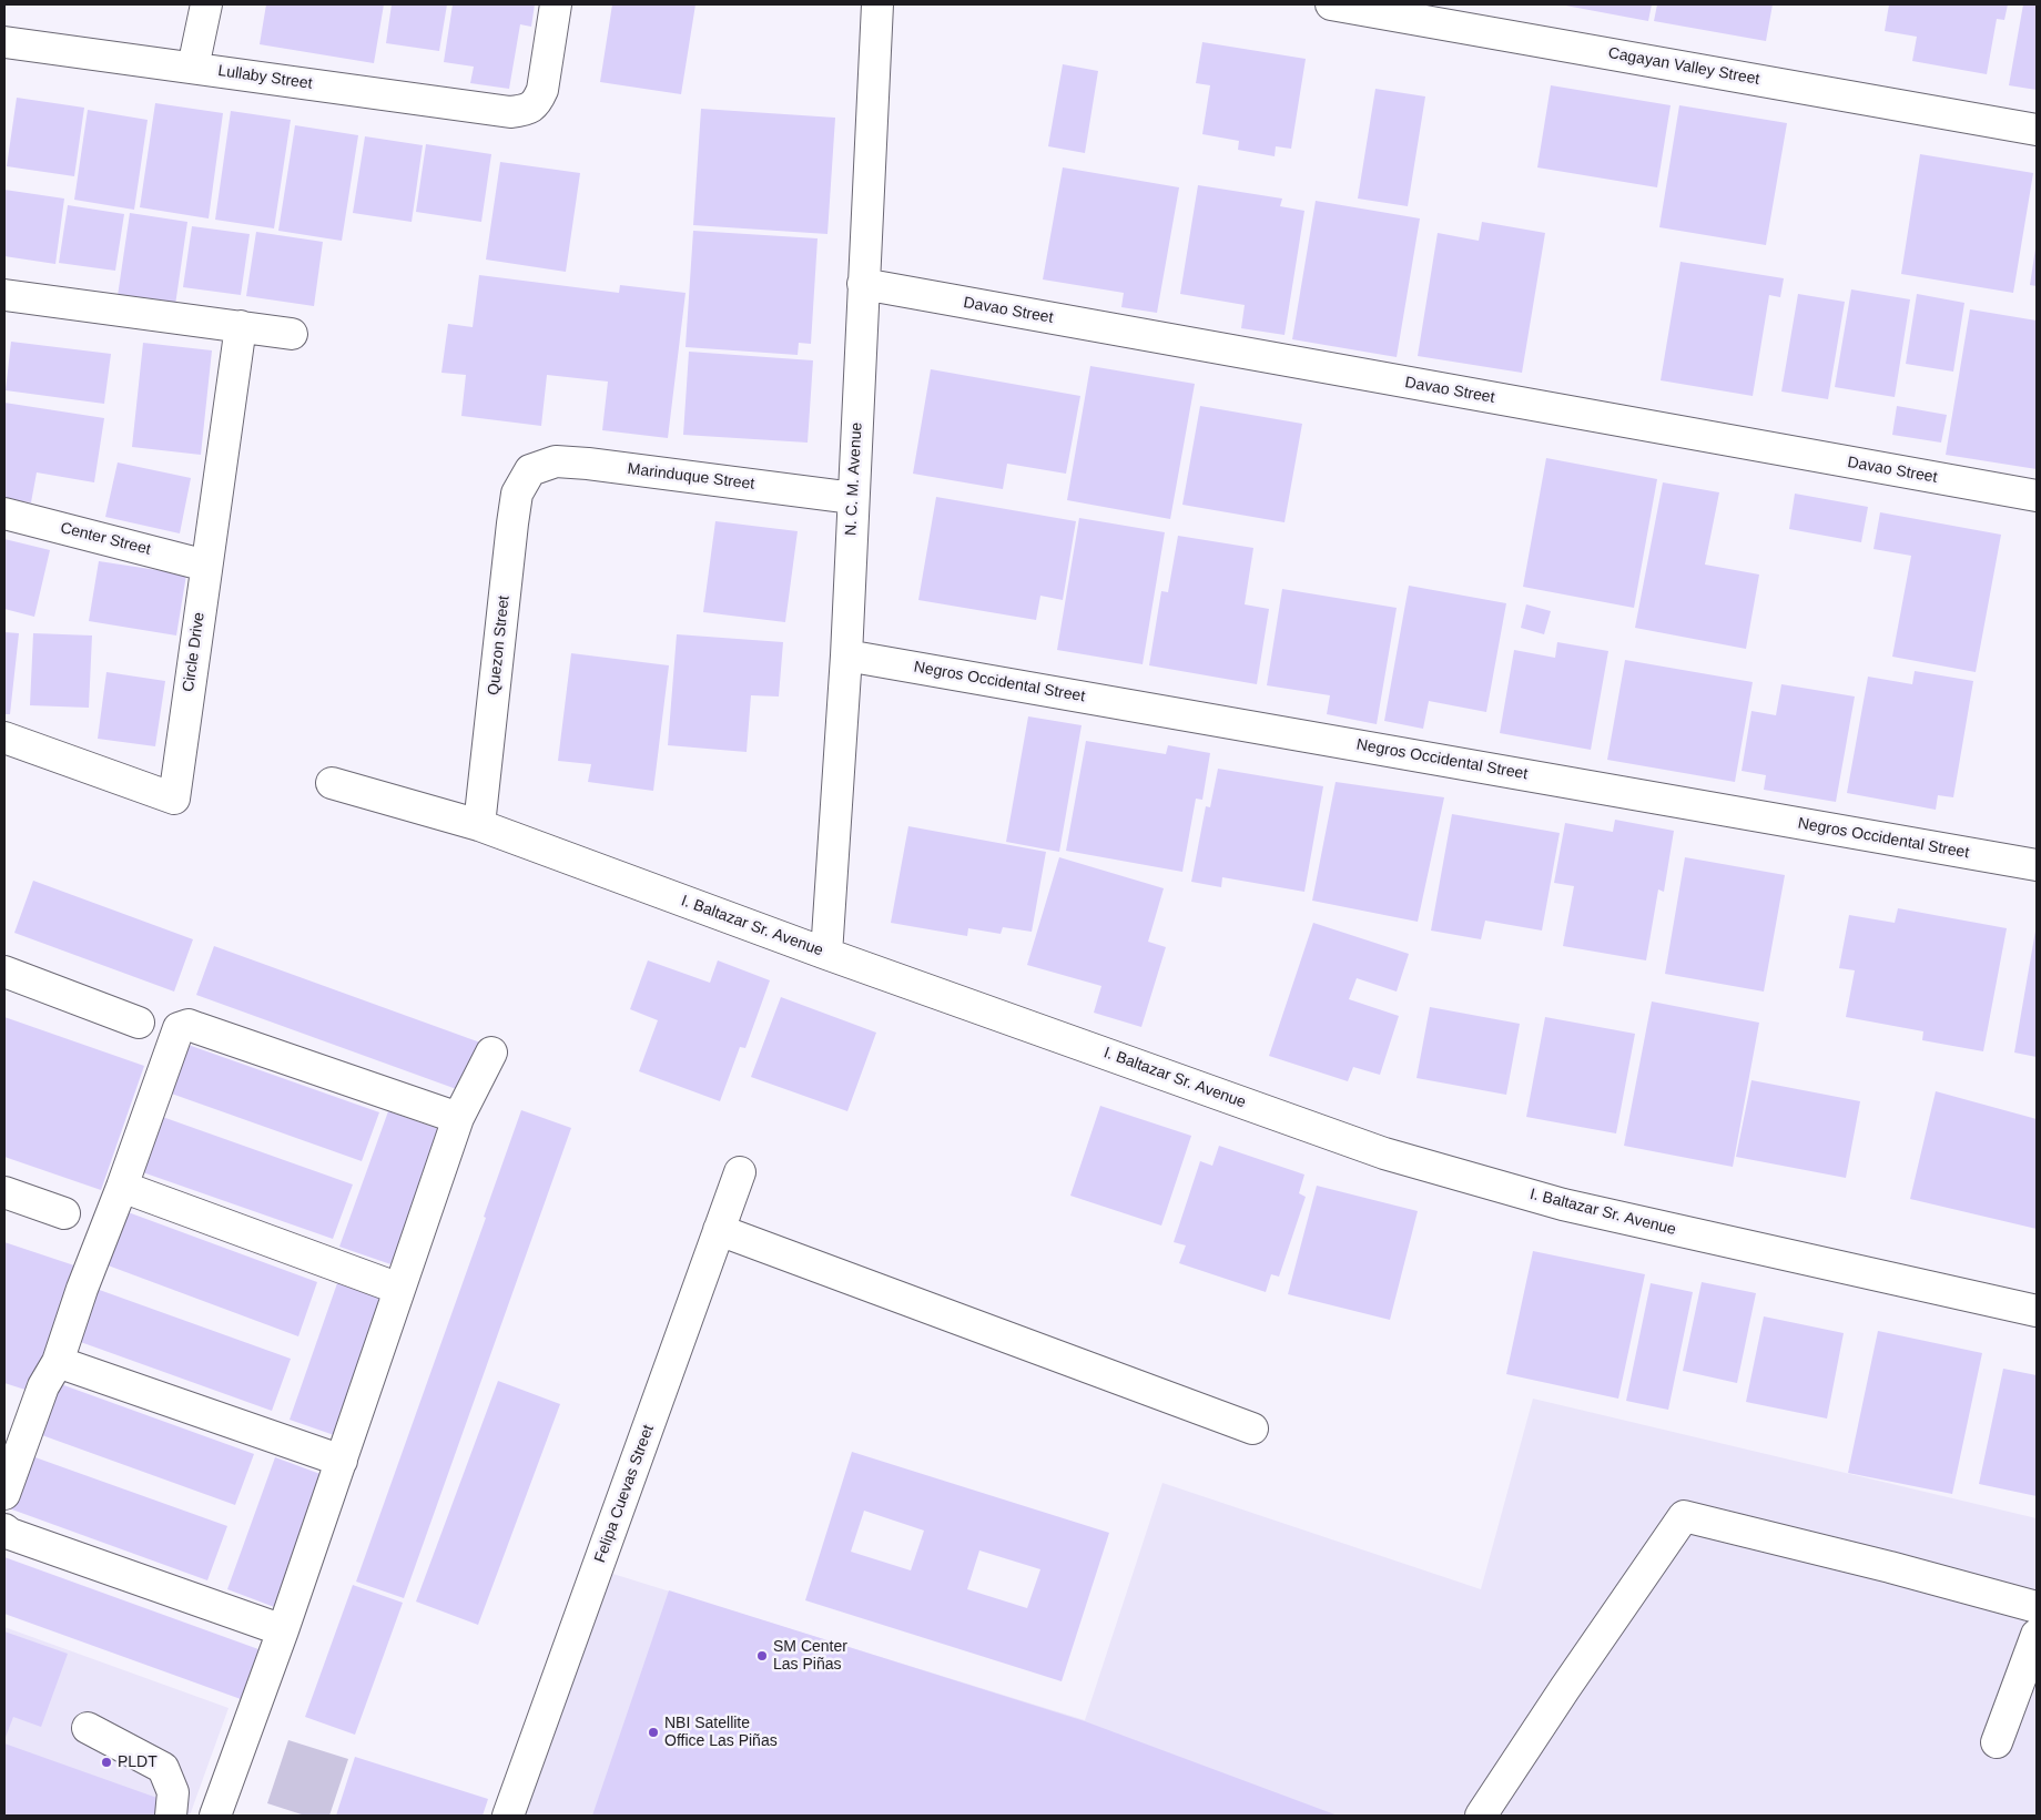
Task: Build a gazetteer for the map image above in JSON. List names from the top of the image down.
{
  "streets": {
    "street": [
      "Cagayan Valley Street",
      "Lullaby Street",
      "Davao Street",
      "Marinduque Street",
      "N. C. M. Avenue",
      "Center Street",
      "Quezon Street",
      "Circle Drive",
      "Negros Occidental Street",
      "I. Baltazar Sr. Avenue",
      "Felipa Cuevas Street"
    ]
  },
  "crossings": [
    ["Davao Street", "N. C. M. Avenue"],
    ["Marinduque Street", "N. C. M. Avenue"],
    ["Marinduque Street", "Quezon Street"],
    ["N. C. M. Avenue", "Negros Occidental Street"],
    ["N. C. M. Avenue", "I. Baltazar Sr. Avenue"],
    ["Center Street", "Circle Drive"],
    ["Quezon Street", "I. Baltazar Sr. Avenue"]
  ],
  "places": ["SM Center Las Piñas", "NBI Satellite Office Las Piñas", "PLDT"]
}
